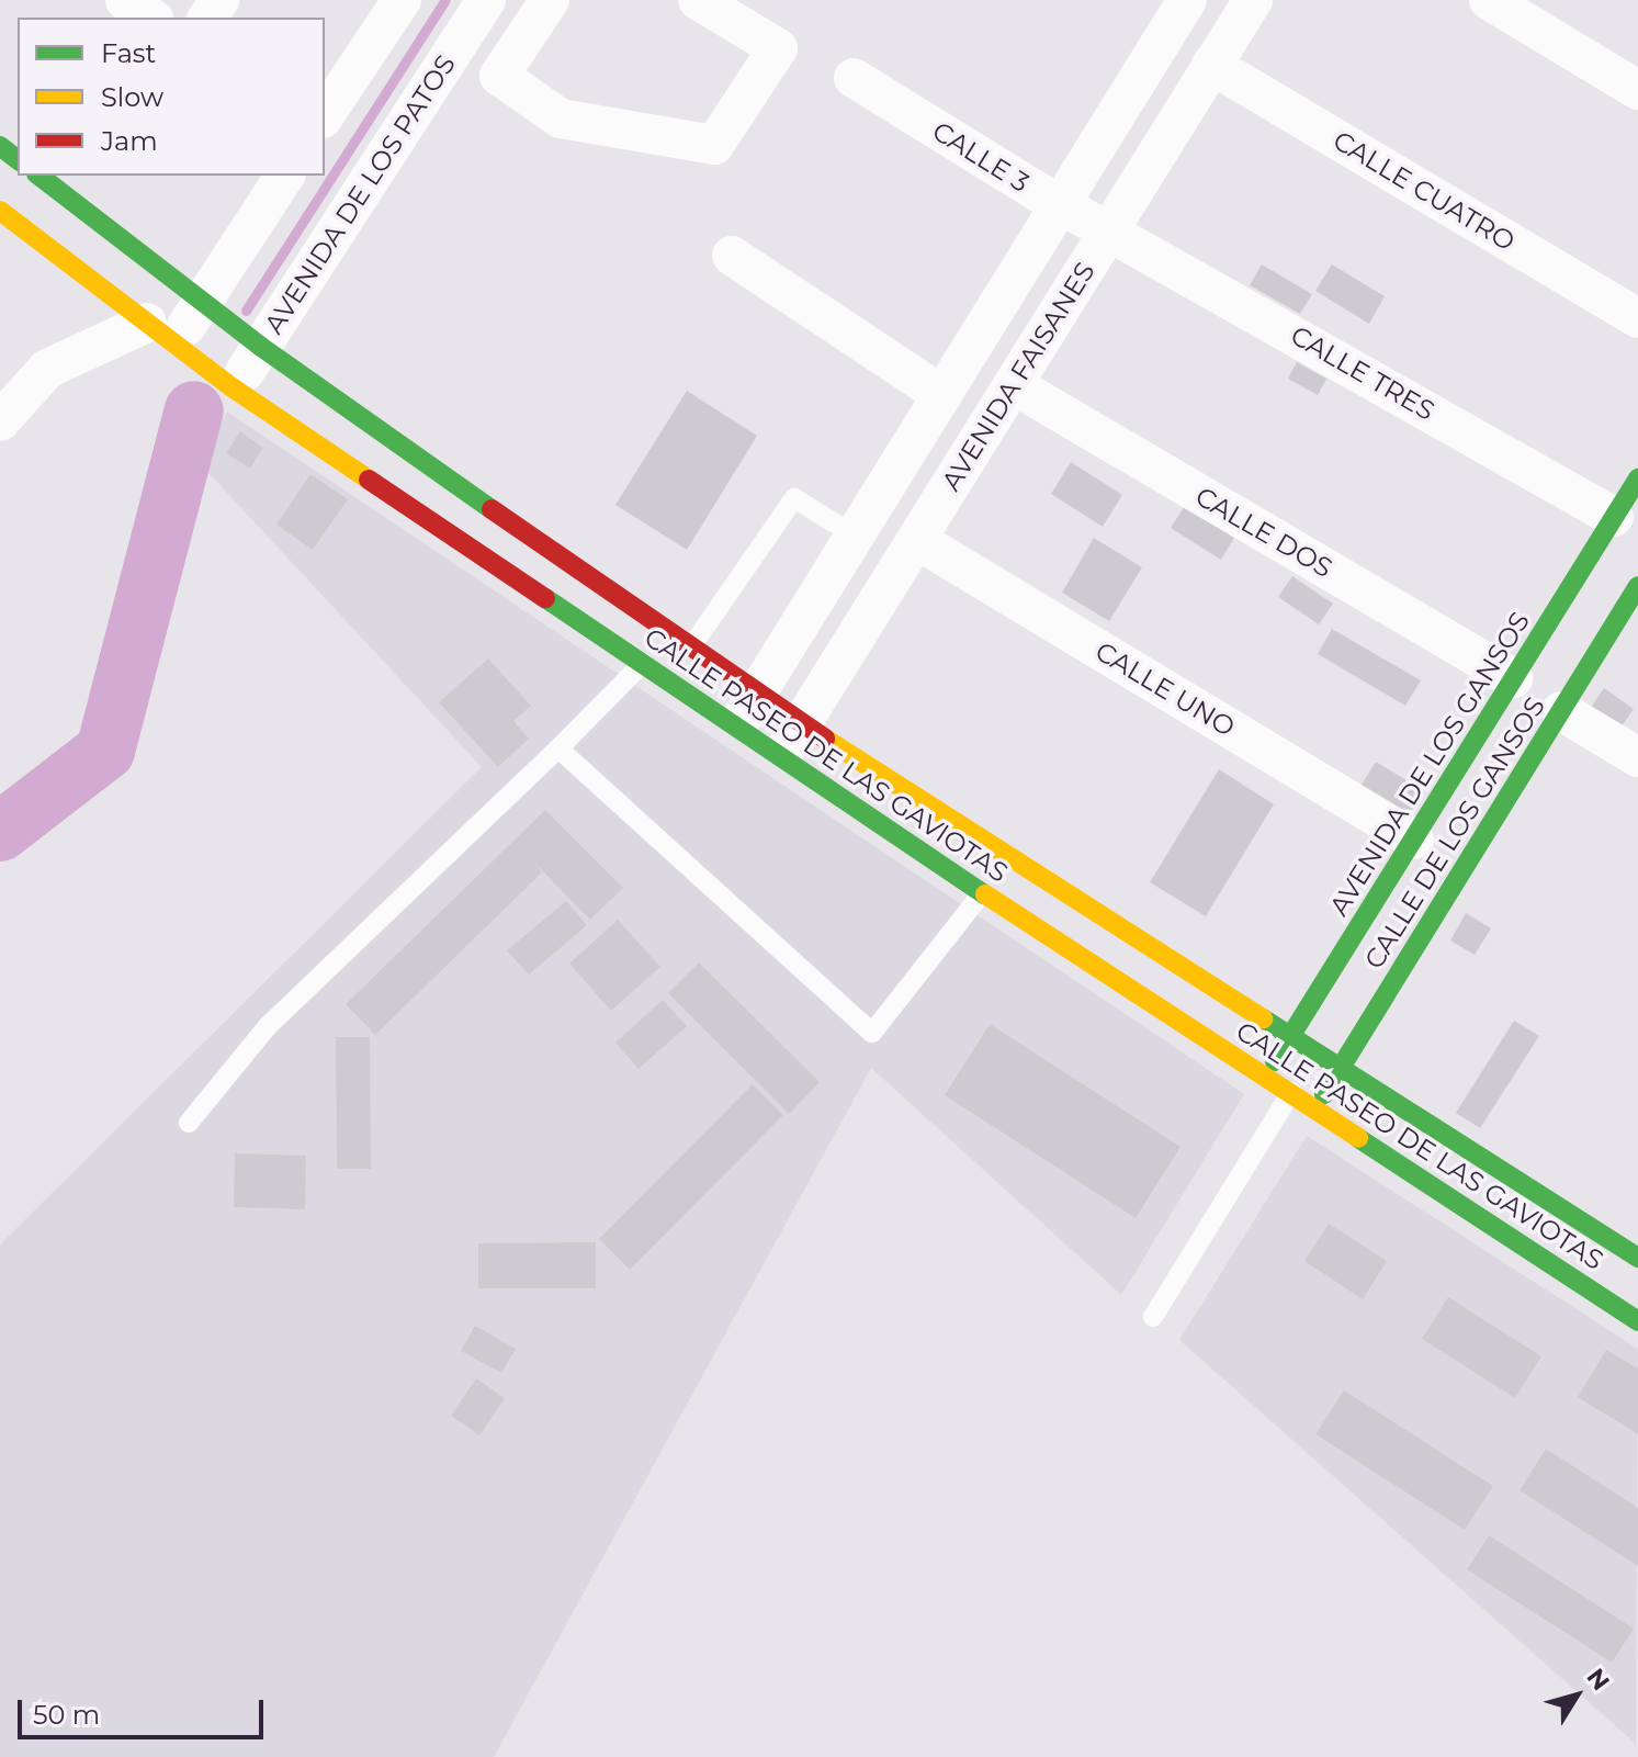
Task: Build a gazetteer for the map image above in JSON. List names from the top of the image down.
{
  "streets": {
    "main road": ["CALLE PASEO DE LAS GAVIOTAS", "AVENIDA DE LOS GANSOS", "CALLE DE LOS GANSOS"],
    "street": [
      "CALLE 3",
      "CALLE CUATRO",
      "AVENIDA DE LOS PATOS",
      "CALLE TRES",
      "AVENIDA FAISANES",
      "CALLE DOS",
      "CALLE UNO"
    ]
  },
  "crossings": [
    ["CALLE 3", "CALLE TRES"],
    ["CALLE 3", "AVENIDA FAISANES"],
    ["CALLE CUATRO", "AVENIDA FAISANES"],
    ["AVENIDA DE LOS PATOS", "CALLE PASEO DE LAS GAVIOTAS"],
    ["CALLE TRES", "AVENIDA FAISANES"],
    ["CALLE TRES", "AVENIDA DE LOS GANSOS"],
    ["AVENIDA FAISANES", "CALLE DOS"],
    ["AVENIDA FAISANES", "CALLE UNO"],
    ["AVENIDA FAISANES", "CALLE PASEO DE LAS GAVIOTAS"],
    ["CALLE DOS", "AVENIDA DE LOS GANSOS"],
    ["CALLE UNO", "AVENIDA DE LOS GANSOS"],
    ["CALLE PASEO DE LAS GAVIOTAS", "AVENIDA DE LOS GANSOS"],
    ["CALLE PASEO DE LAS GAVIOTAS", "CALLE DE LOS GANSOS"]
  ],
  "legend": ["Fast", "Slow", "Jam"],
  "scale_bar": "50 m",
  "north": "top right"
}
